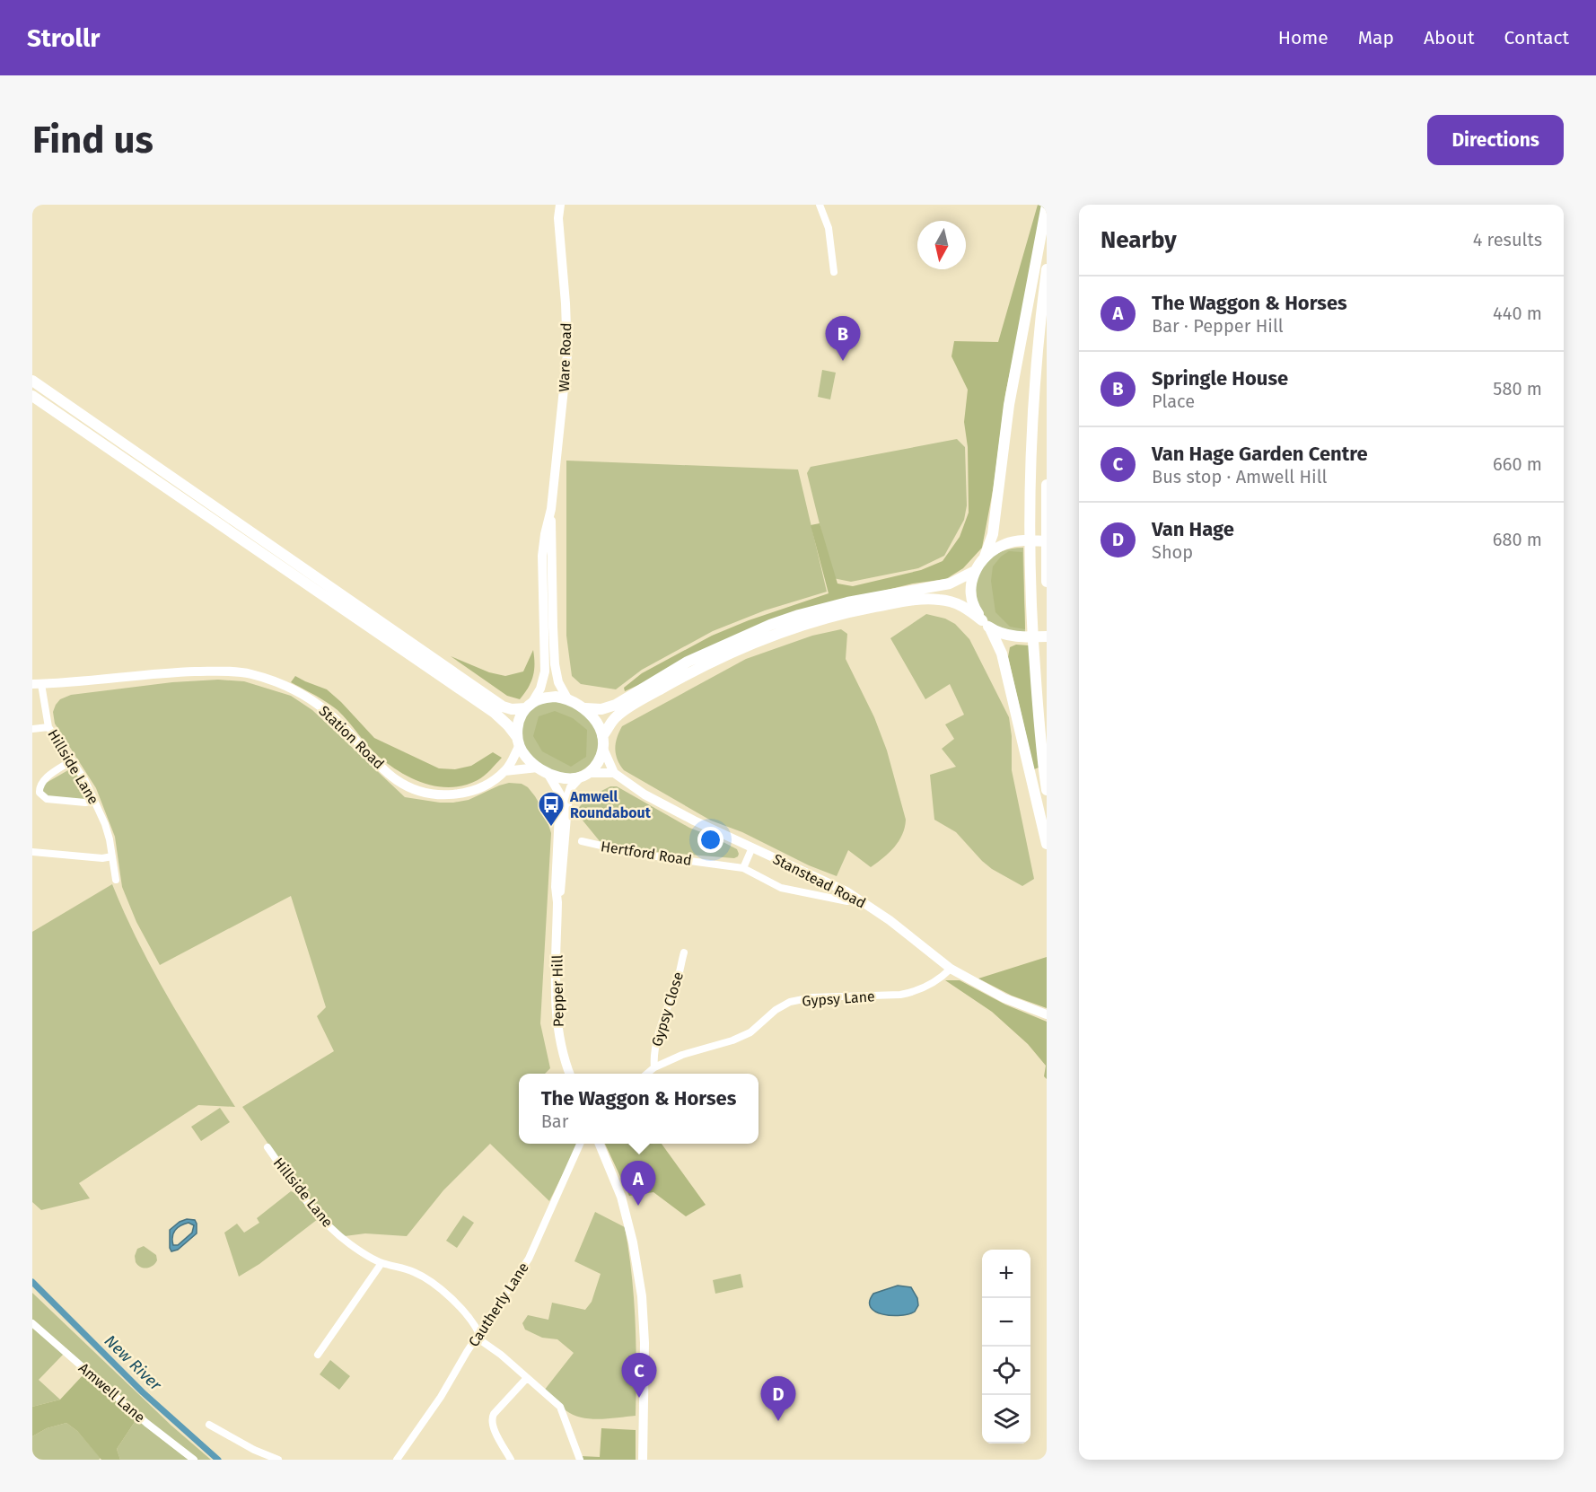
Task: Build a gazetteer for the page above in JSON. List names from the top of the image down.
{
  "streets": {
    "main road": [
      "Ware Road",
      "Station Road",
      "Stanstead Road",
      "Pepper Hill"
    ],
    "street": [
      "Hillside Lane",
      "Hertford Road",
      "Gypsy Lane",
      "Gypsy Close",
      "Cautherly Lane",
      "Amwell Lane"
    ]
  },
  "crossings": [
    ["Ware Road", "Station Road"],
    ["Ware Road", "Pepper Hill"],
    ["Station Road", "Hillside Lane"],
    ["Station Road", "Pepper Hill"],
    ["Hillside Lane", "Cautherly Lane"],
    ["Stanstead Road", "Gypsy Lane"],
    ["Gypsy Lane", "Gypsy Close"]
  ],
  "water": ["New River"],
  "places": {
    "bus stop": ["Amwell Roundabout"]
  },
  "north": "bottom",
  "page": {
    "header": "Strollr",
    "nav": [
      "Home",
      "Map",
      "About",
      "Contact"
    ],
    "buttons": "Directions",
    "title": "Find us",
    "heading": ["Nearby", "4 results"],
    "list": [
      {
        "mark": "A",
        "name": "The Waggon & Horses",
        "note": "Bar · Pepper Hill",
        "value": "440 m"
      },
      {
        "mark": "B",
        "name": "Springle House",
        "note": "Place",
        "value": "580 m"
      },
      {
        "mark": "C",
        "name": "Van Hage Garden Centre",
        "note": "Bus stop · Amwell Hill",
        "value": "660 m"
      },
      {
        "mark": "D",
        "name": "Van Hage",
        "note": "Shop",
        "value": "680 m"
      }
    ],
    "pins": [
      "B",
      "A",
      "C",
      "D"
    ],
    "popup": ["The Waggon & Horses", "Bar"],
    "map_buttons": ["+", "−"]
  }
}
